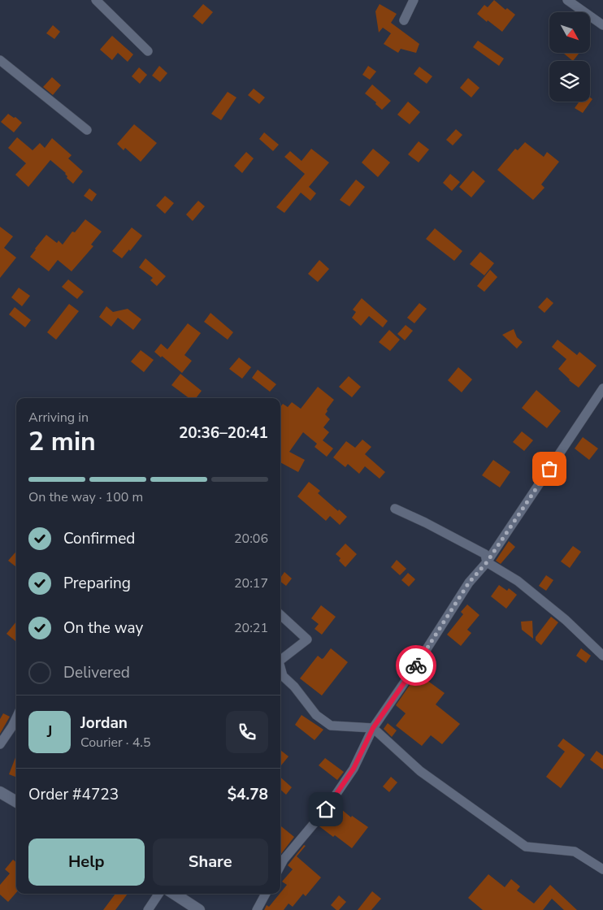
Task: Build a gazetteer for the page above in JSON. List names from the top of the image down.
{
  "north": "bottom right",
  "page": {
    "heading": ["2 min", "Arriving in", "20:36–20:41"],
    "panel": [
      "Jordan",
      "Courier · 4.5",
      "Order #4723",
      "$4.78"
    ],
    "bar": "On the way · 100 m",
    "list": [
      ["Confirmed", "20:06"],
      ["Preparing", "20:17"],
      ["On the way", "20:21"],
      "Delivered"
    ],
    "round": "J",
    "buttons": ["Help", "Share"]
  }
}
